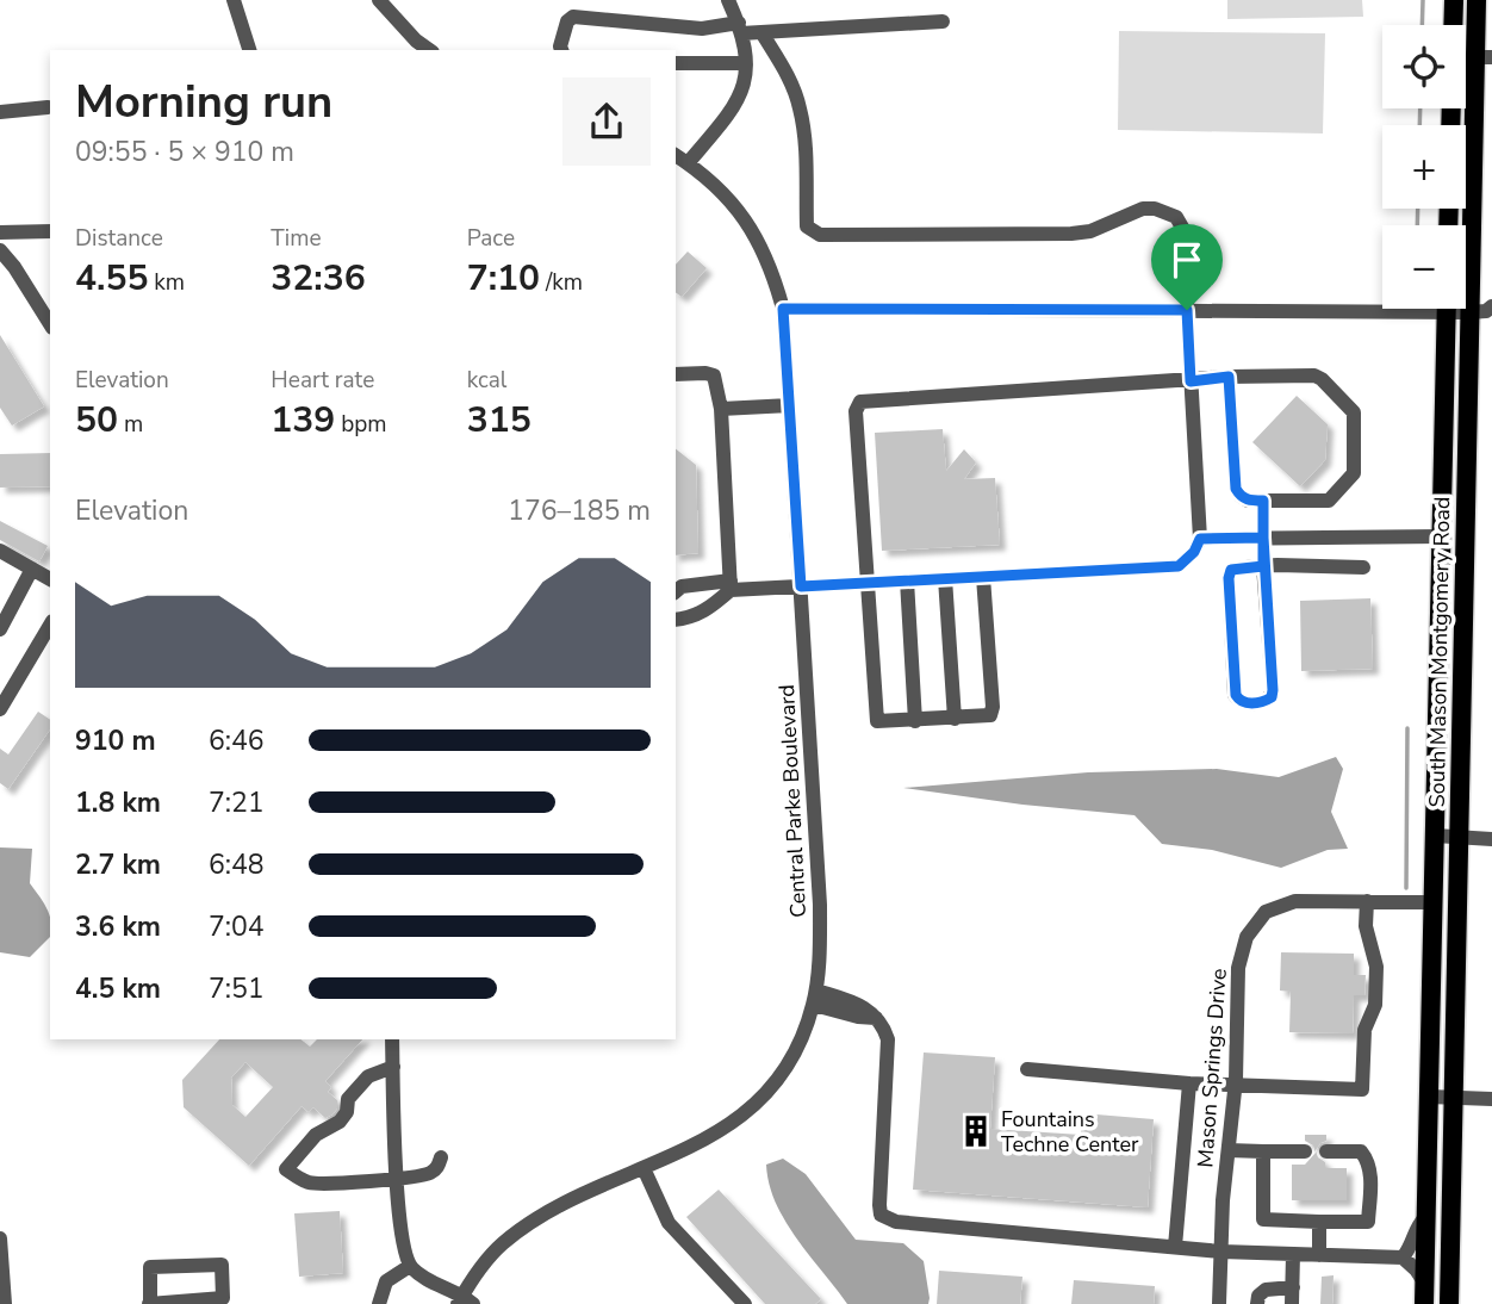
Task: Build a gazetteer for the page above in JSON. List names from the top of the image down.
{
  "streets": {
    "main road": ["South Mason Montgomery Road"],
    "street": ["Central Parke Boulevard", "Mason Springs Drive"]
  },
  "crossings": [
    ["South Mason Montgomery Road", "Mason Springs Drive"]
  ],
  "places": {
    "building": ["Fountains Techne Center"]
  },
  "page": {
    "map_buttons": ["+", "−"],
    "heading": ["Morning run", "09:55 · 5 × 910 m"],
    "stats": [
      ["Distance", "4.55 km"],
      ["Time", "32:36"],
      ["Pace", "7:10 /km"],
      ["Elevation", "50 m"],
      ["Heart rate", "139 bpm"],
      ["kcal", "315"]
    ],
    "chart": ["Elevation", "176–185 m"],
    "list": [
      {
        "name": "910 m",
        "note": "6:46"
      },
      {
        "name": "1.8 km",
        "note": "7:21"
      },
      {
        "name": "2.7 km",
        "note": "6:48"
      },
      {
        "name": "3.6 km",
        "note": "7:04"
      },
      {
        "name": "4.5 km",
        "note": "7:51"
      }
    ]
  }
}
